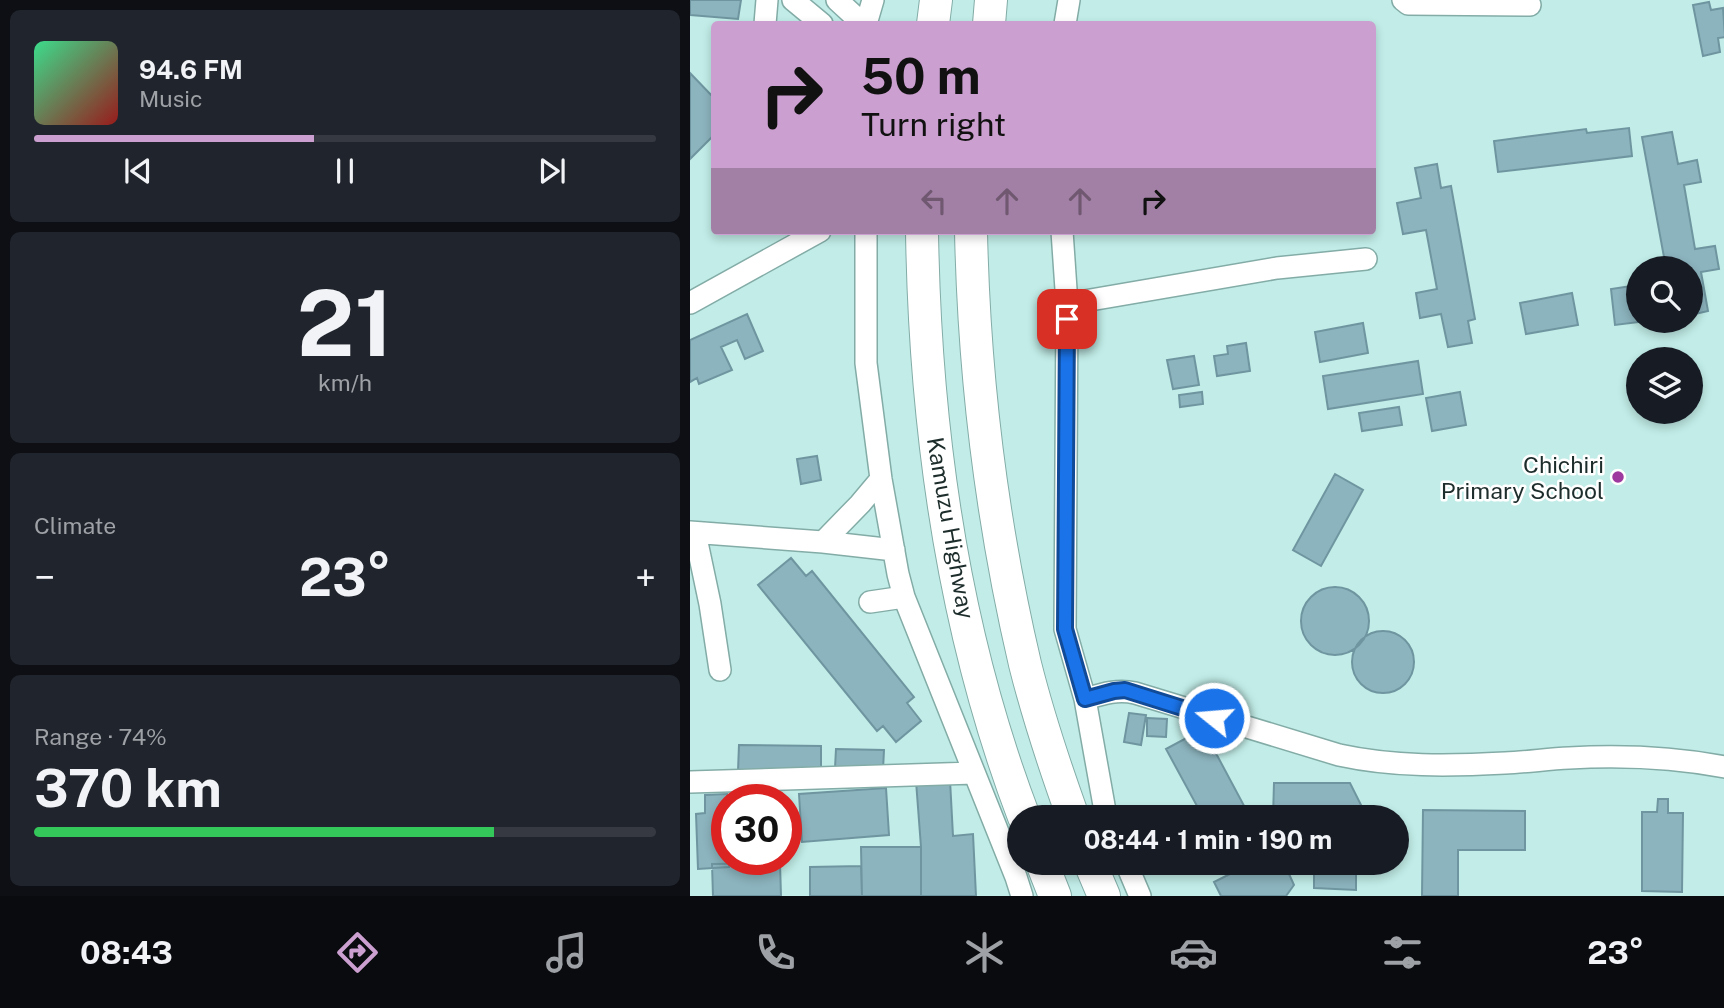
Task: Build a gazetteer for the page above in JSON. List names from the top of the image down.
{
  "streets": {
    "highway": ["Kamuzu Highway"]
  },
  "places": ["Chichiri Primary School"],
  "page": {
    "turn": ["50 m", "Turn right"],
    "song": ["94.6 FM", "Music"],
    "tile": [
      ["21", "km/h"],
      "Climate",
      ["Range · 74%", "370 km"]
    ],
    "heat": ["−", "23°", "+"],
    "limit": "30",
    "trip": "08:44 · 1 min · 190 m",
    "tabs": ["08:43", "23°"]
  }
}
